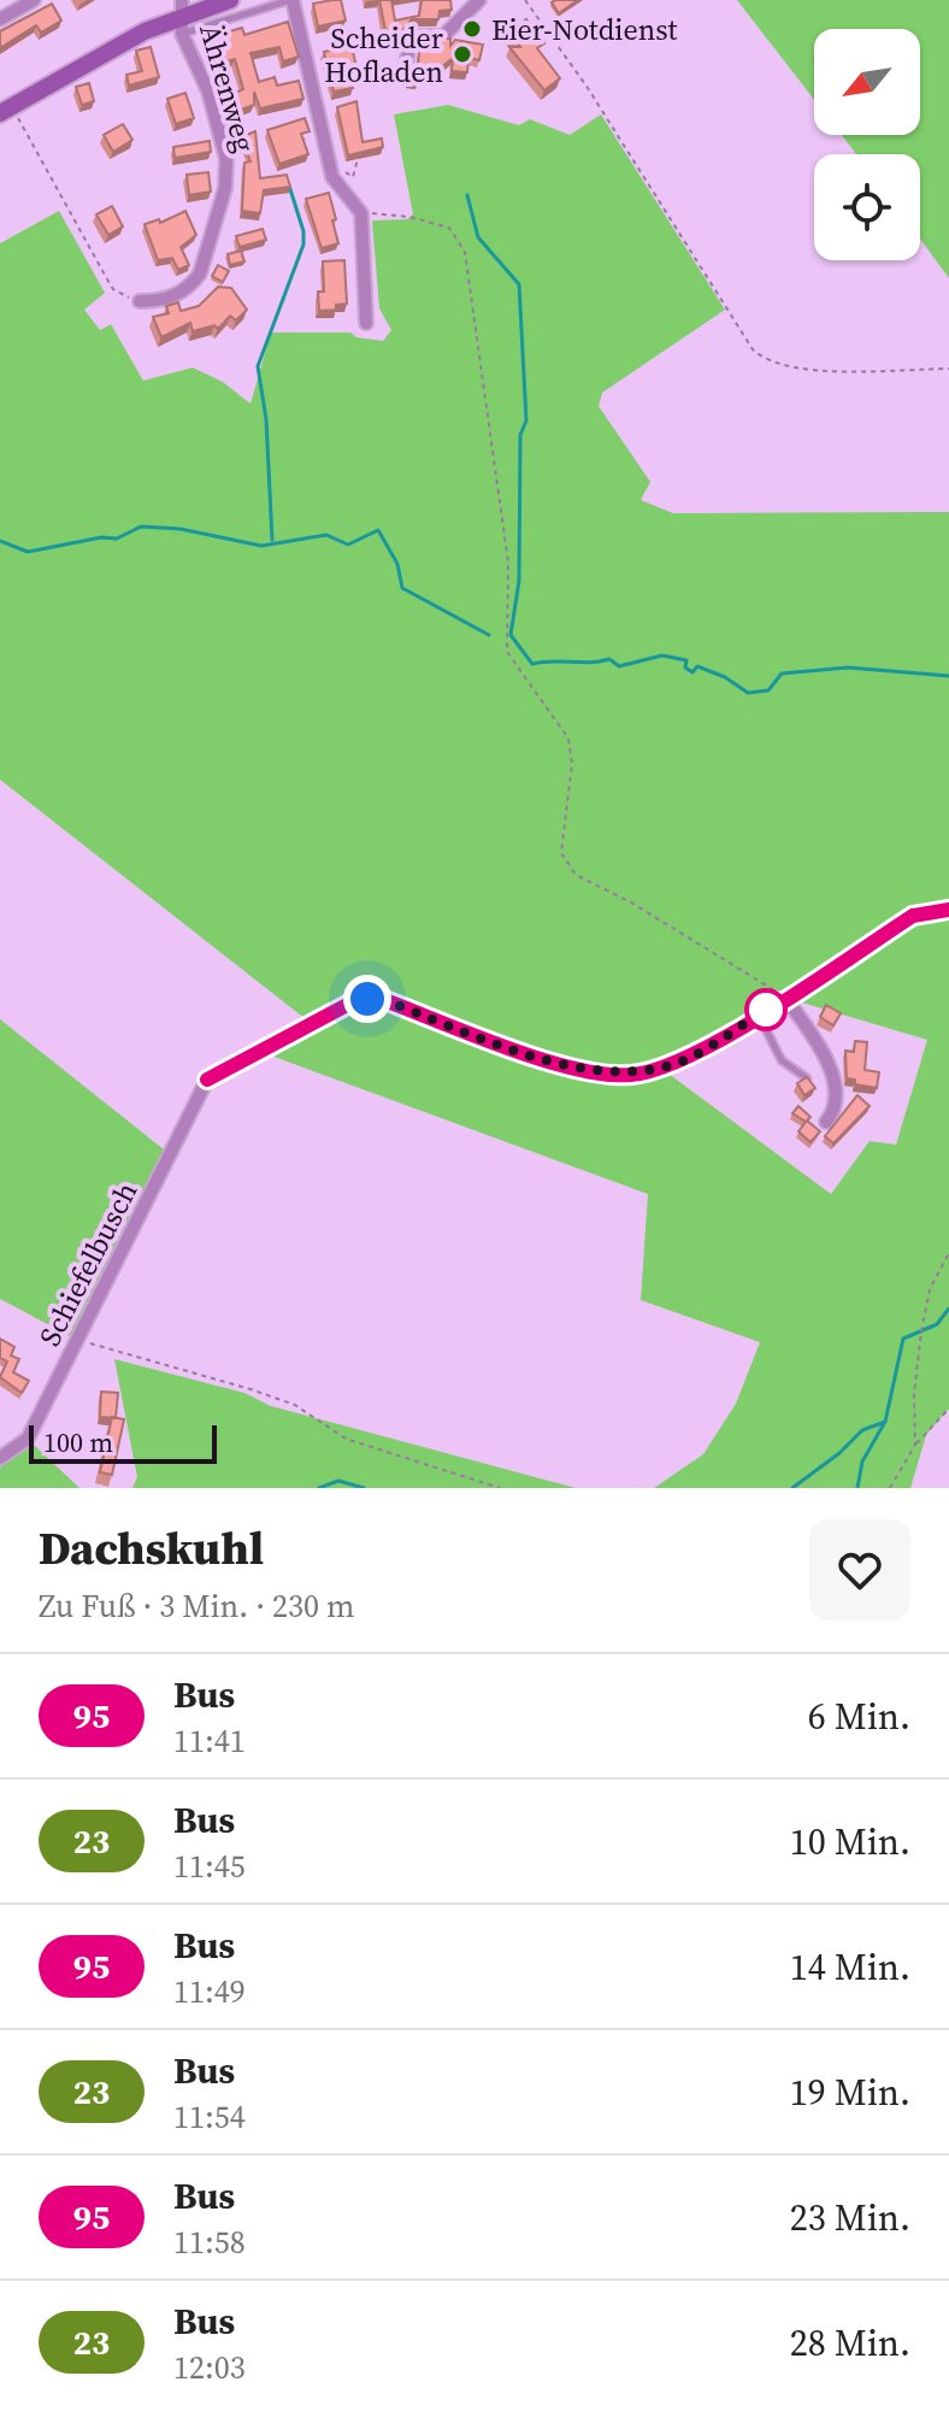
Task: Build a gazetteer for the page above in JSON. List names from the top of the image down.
{
  "streets": {
    "street": ["Ährenweg", "Schiefelbusch"]
  },
  "places": ["Eier-Notdienst", "Scheider Hofladen"],
  "lines": ["bus line 95"],
  "scale_bar": "100 m",
  "north": "bottom left",
  "page": {
    "scale": "100 m",
    "heading": ["Dachskuhl", "Zu Fuß · 3 Min. · 230 m"],
    "list": [
      {
        "mark": "95",
        "name": "Bus",
        "note": "11:41",
        "value": "6 Min."
      },
      {
        "mark": "23",
        "name": "Bus",
        "note": "11:45",
        "value": "10 Min."
      },
      {
        "mark": "95",
        "name": "Bus",
        "note": "11:49",
        "value": "14 Min."
      },
      {
        "mark": "23",
        "name": "Bus",
        "note": "11:54",
        "value": "19 Min."
      },
      {
        "mark": "95",
        "name": "Bus",
        "note": "11:58",
        "value": "23 Min."
      },
      {
        "mark": "23",
        "name": "Bus",
        "note": "12:03",
        "value": "28 Min."
      }
    ]
  }
}
